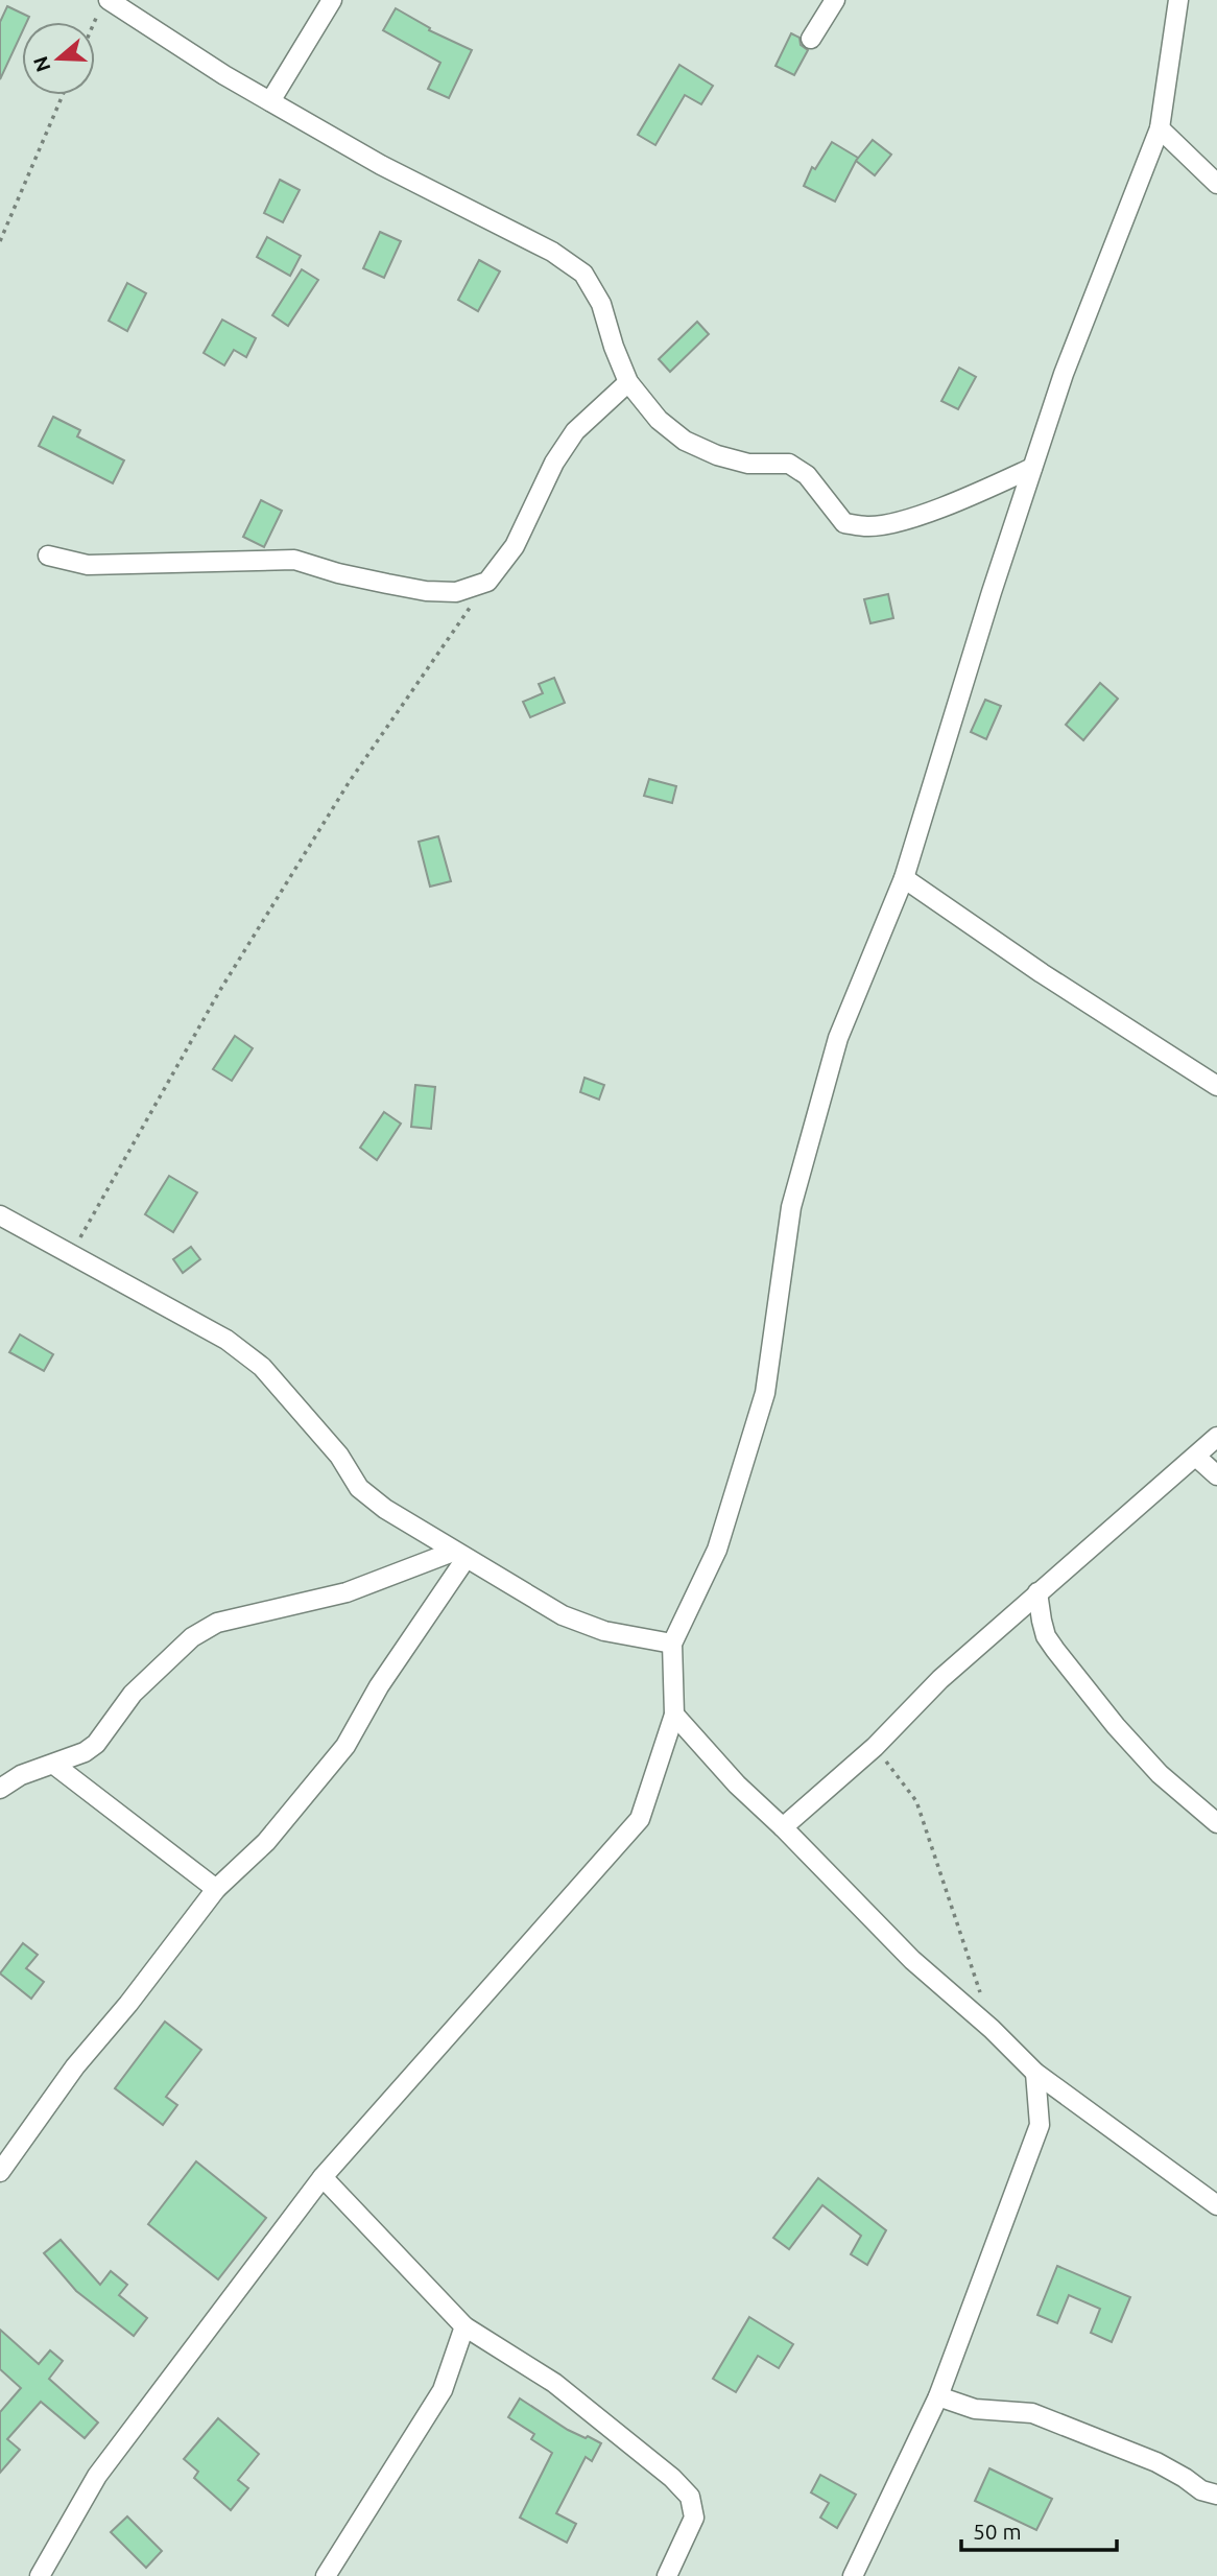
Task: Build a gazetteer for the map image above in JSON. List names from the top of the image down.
{
  "scale_bar": "50 m",
  "north": "left"
}
